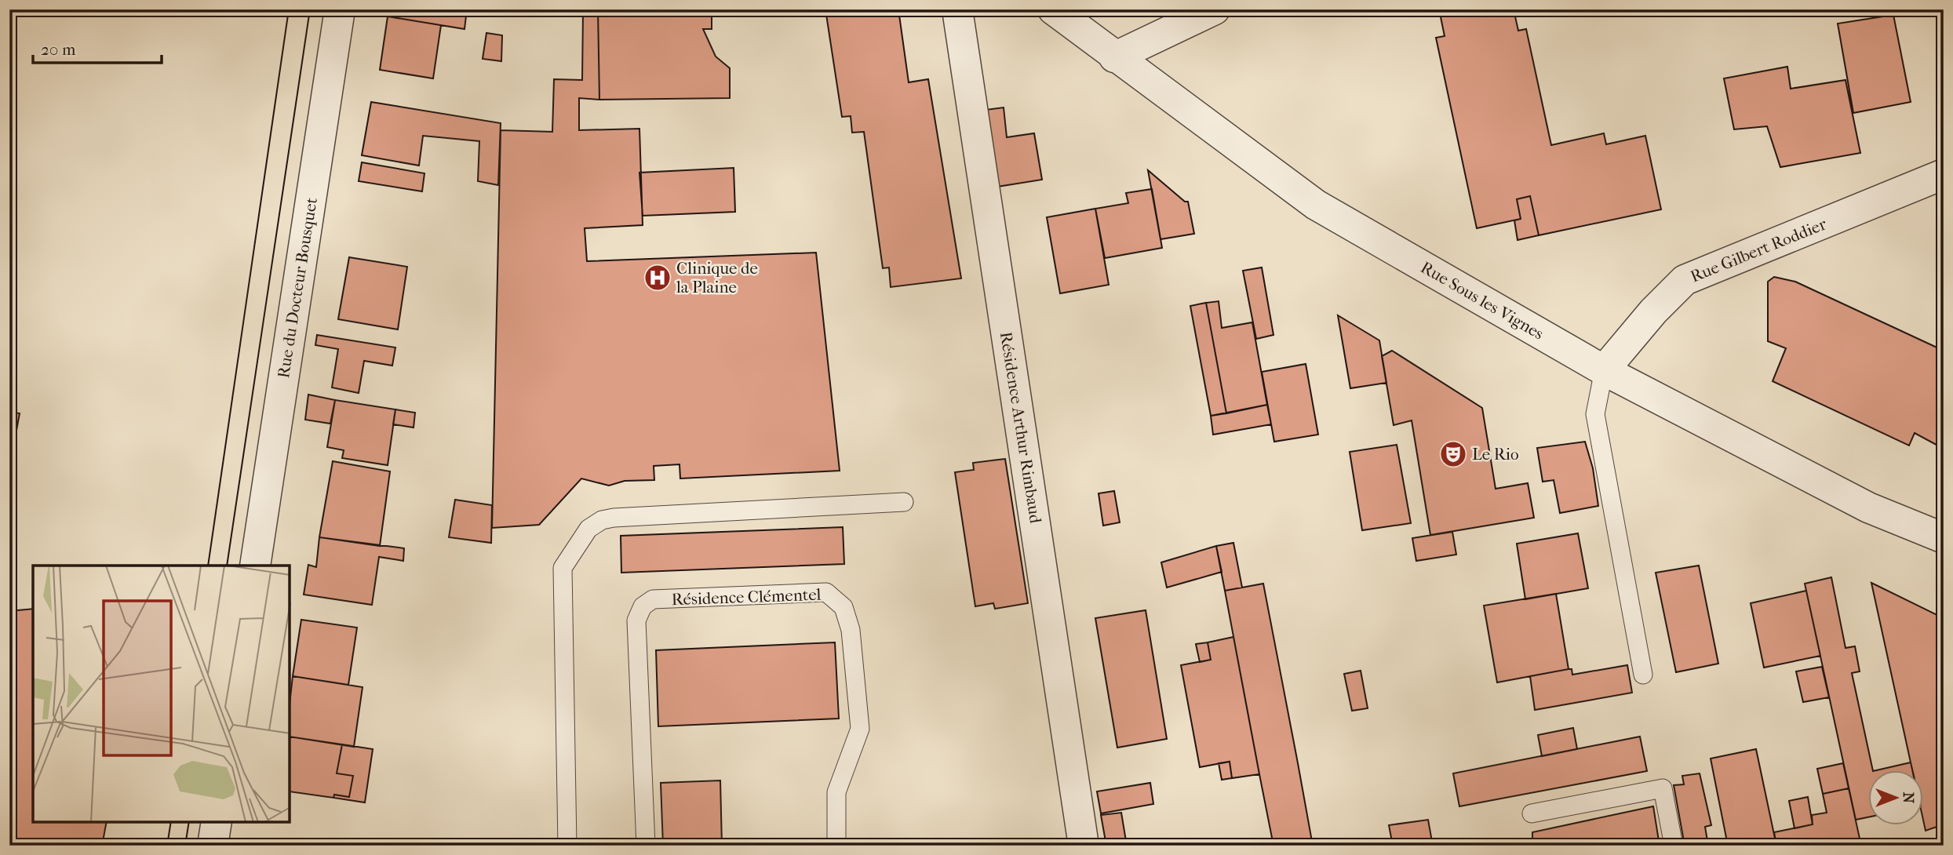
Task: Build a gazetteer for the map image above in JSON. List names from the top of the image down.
{
  "streets": {
    "street": [
      "Rue Gilbert Roddier",
      "Rue du Docteur Bousquet",
      "Rue Sous les Vignes",
      "Résidence Arthur Rimbaud"
    ],
    "lane": ["Résidence Clémentel"]
  },
  "crossings": [
    ["Rue Gilbert Roddier", "Rue Sous les Vignes"]
  ],
  "places": {
    "hospital": ["Clinique de la Plaine"],
    "theatre": ["Le Rio"]
  },
  "scale_bar": "20 m",
  "north": "right"
}
